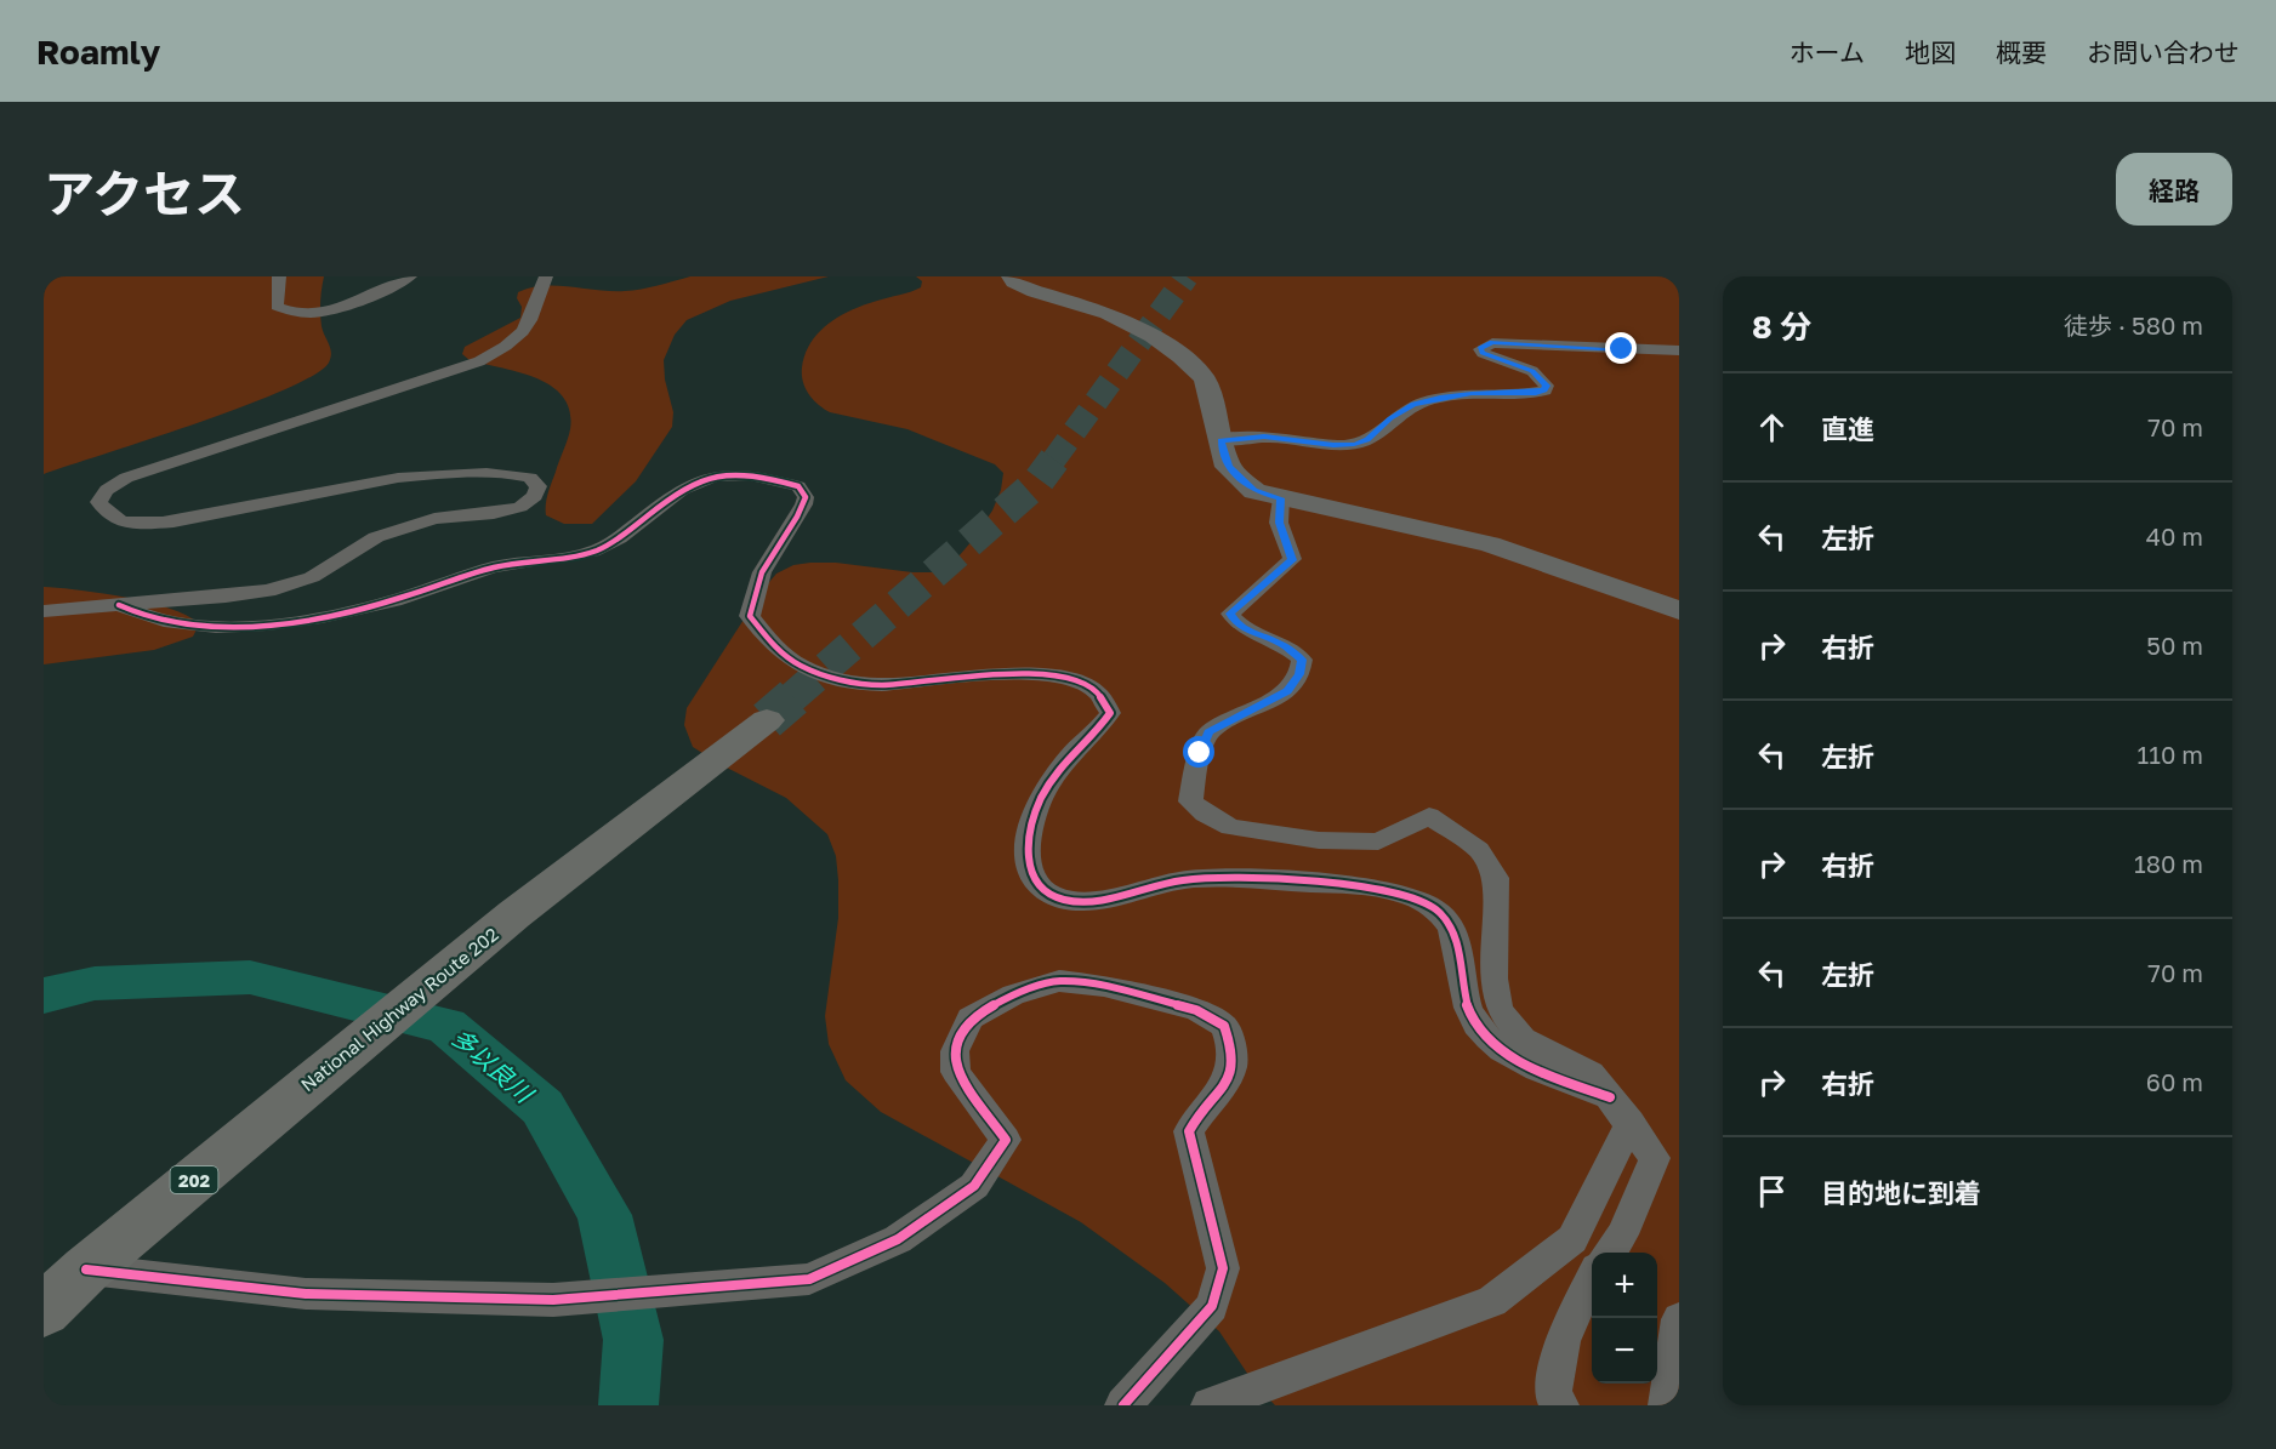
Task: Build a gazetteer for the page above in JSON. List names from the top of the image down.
{
  "streets": {
    "highway": ["National Highway Route 202", "202"]
  },
  "water": ["多以良川"],
  "page": {
    "header": "Roamly",
    "nav": [
      "ホーム",
      "地図",
      "概要",
      "お問い合わせ"
    ],
    "title": "アクセス",
    "buttons": "経路",
    "heading": ["8 分", "徒歩 · 580 m"],
    "list": [
      ["直進", "70 m"],
      ["左折", "40 m"],
      ["右折", "50 m"],
      ["左折", "110 m"],
      ["右折", "180 m"],
      ["左折", "70 m"],
      ["右折", "60 m"],
      "目的地に到着"
    ],
    "map_buttons": ["+", "−"]
  }
}
